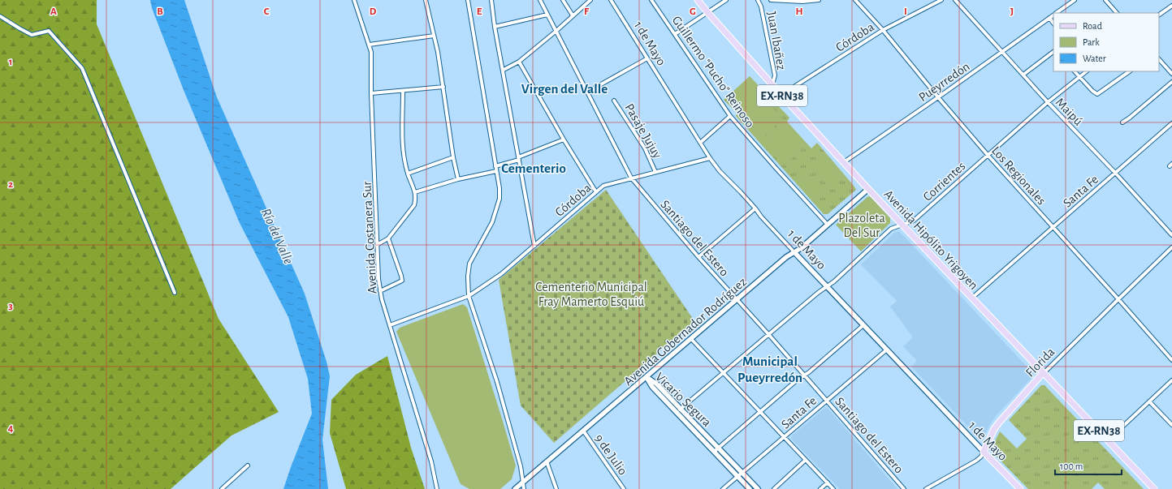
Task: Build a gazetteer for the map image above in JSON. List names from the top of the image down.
{
  "streets": {
    "main road": [
      "1 de Mayo",
      "EX-RN38",
      "Avenida Hipólito Yrigoyen",
      "Florida"
    ],
    "street": [
      "Córdoba",
      "Juan Ibañez",
      "Guillermo \"Pucho\" Reinoso",
      "Pueyrredón",
      "Maipú",
      "Pasaje Jujuy",
      "Los Regionales",
      "Corrientes",
      "Santa Fe",
      "Avenida Costanera Sur",
      "Santiago del Estero",
      "Avenida Gobernador Rodríguez",
      "Vicario Segura",
      "9 de Julio"
    ]
  },
  "crossings": [
    ["Córdoba", "1 de Mayo"],
    ["Córdoba", "Pasaje Jujuy"],
    ["Córdoba", "Los Regionales"],
    ["Córdoba", "Avenida Costanera Sur"],
    ["Córdoba", "Santiago del Estero"],
    ["Córdoba", "Avenida Hipólito Yrigoyen"],
    ["Juan Ibañez", "Avenida Hipólito Yrigoyen"],
    ["1 de Mayo", "Corrientes"],
    ["1 de Mayo", "Santa Fe"],
    ["1 de Mayo", "Avenida Gobernador Rodríguez"],
    ["1 de Mayo", "Florida"],
    ["Guillermo \"Pucho\" Reinoso", "Avenida Gobernador Rodríguez"],
    ["Pueyrredón", "Maipú"],
    ["Pueyrredón", "Los Regionales"],
    ["Pueyrredón", "Avenida Hipólito Yrigoyen"],
    ["Maipú", "Corrientes"],
    ["Maipú", "Santa Fe"],
    ["Los Regionales", "Corrientes"],
    ["Los Regionales", "Santa Fe"],
    ["Los Regionales", "Florida"],
    ["Corrientes", "Santiago del Estero"],
    ["Corrientes", "Avenida Hipólito Yrigoyen"],
    ["Corrientes", "Vicario Segura"],
    ["Santa Fe", "Santiago del Estero"],
    ["Santa Fe", "Avenida Hipólito Yrigoyen"],
    ["Santa Fe", "Vicario Segura"],
    ["Santiago del Estero", "Avenida Gobernador Rodríguez"],
    ["Avenida Hipólito Yrigoyen", "Avenida Gobernador Rodríguez"],
    ["Avenida Hipólito Yrigoyen", "Florida"],
    ["Avenida Gobernador Rodríguez", "Vicario Segura"],
    ["Avenida Gobernador Rodríguez", "9 de Julio"]
  ],
  "districts": ["Virgen del Valle", "Cementerio", "Municipal Pueyrredón"],
  "water": ["Río del Valle"],
  "parks": ["Plazoleta Del Sur", "Cementerio Municipal Fray Mamerto Esquiú"],
  "legend": ["Road", "Park", "Water"],
  "scale_bar": "100 m",
  "grid": {
    "columns": [
      "A",
      "B",
      "C",
      "D",
      "E",
      "F",
      "G",
      "H",
      "I",
      "J"
    ],
    "rows": [
      "1",
      "2",
      "3",
      "4"
    ]
  }
}
